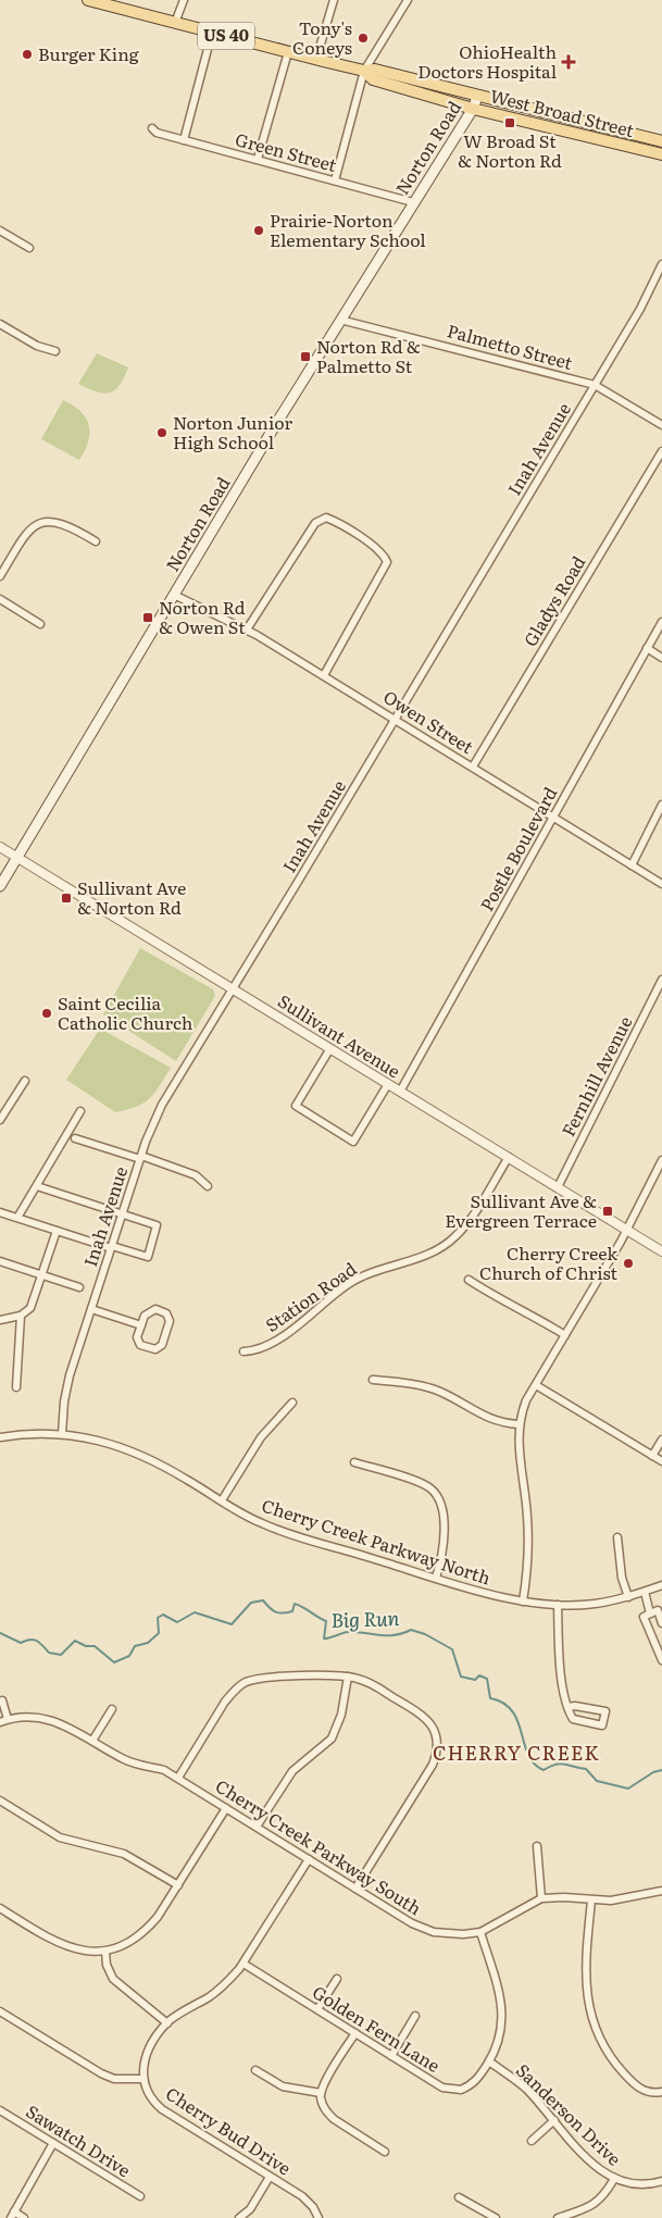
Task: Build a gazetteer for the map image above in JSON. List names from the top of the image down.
{
  "streets": {
    "main road": ["US 40", "West Broad Street", "Norton Road"],
    "street": [
      "Green Street",
      "Palmetto Street",
      "Inah Avenue",
      "Gladys Road",
      "Owen Street",
      "Postle Boulevard",
      "Sullivant Avenue",
      "Fernhill Avenue",
      "Station Road",
      "Cherry Creek Parkway North",
      "Cherry Creek Parkway South",
      "Golden Fern Lane",
      "Sanderson Drive",
      "Cherry Bud Drive",
      "Sawatch Drive"
    ]
  },
  "crossings": [
    ["West Broad Street", "Norton Road"],
    ["Norton Road", "Green Street"],
    ["Norton Road", "Palmetto Street"],
    ["Norton Road", "Owen Street"],
    ["Norton Road", "Sullivant Avenue"],
    ["Palmetto Street", "Inah Avenue"],
    ["Inah Avenue", "Owen Street"],
    ["Inah Avenue", "Sullivant Avenue"],
    ["Inah Avenue", "Cherry Creek Parkway North"],
    ["Gladys Road", "Owen Street"],
    ["Owen Street", "Postle Boulevard"],
    ["Postle Boulevard", "Sullivant Avenue"],
    ["Sullivant Avenue", "Fernhill Avenue"],
    ["Sullivant Avenue", "Station Road"],
    ["Golden Fern Lane", "Sanderson Drive"]
  ],
  "districts": ["CHERRY CREEK"],
  "water": ["Big Run"],
  "places": {
    "other": [
      "Tony's Coneys",
      "Burger King",
      "Prairie-Norton Elementary School",
      "Norton Junior High School",
      "Saint Cecilia Catholic Church",
      "Cherry Creek Church of Christ"
    ],
    "health": ["OhioHealth Doctors Hospital"],
    "transit": [
      "W Broad St & Norton Rd",
      "Norton Rd & Palmetto St",
      "Norton Rd & Owen St",
      "Sullivant Ave & Norton Rd",
      "Sullivant Ave & Evergreen Terrace"
    ]
  }
}
